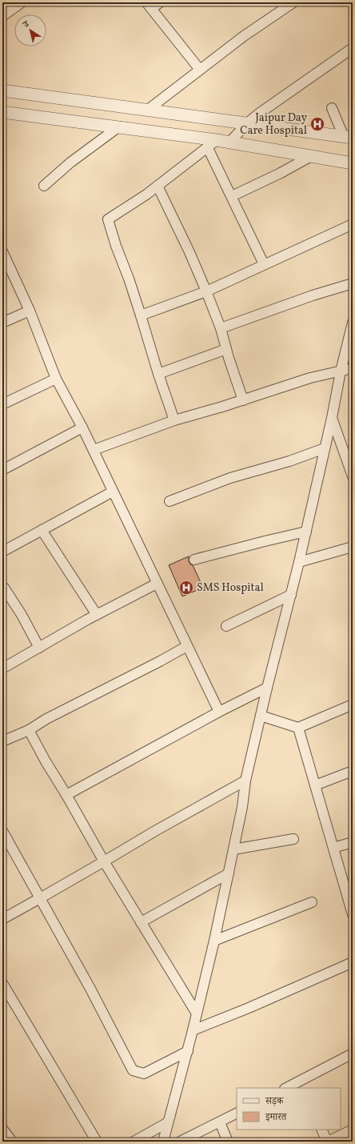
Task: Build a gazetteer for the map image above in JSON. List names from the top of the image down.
{
  "places": {
    "hospital": ["Jaipur Day Care Hospital", "SMS Hospital"]
  },
  "legend": ["सड़क", "इमारत"],
  "north": "top left"
}
